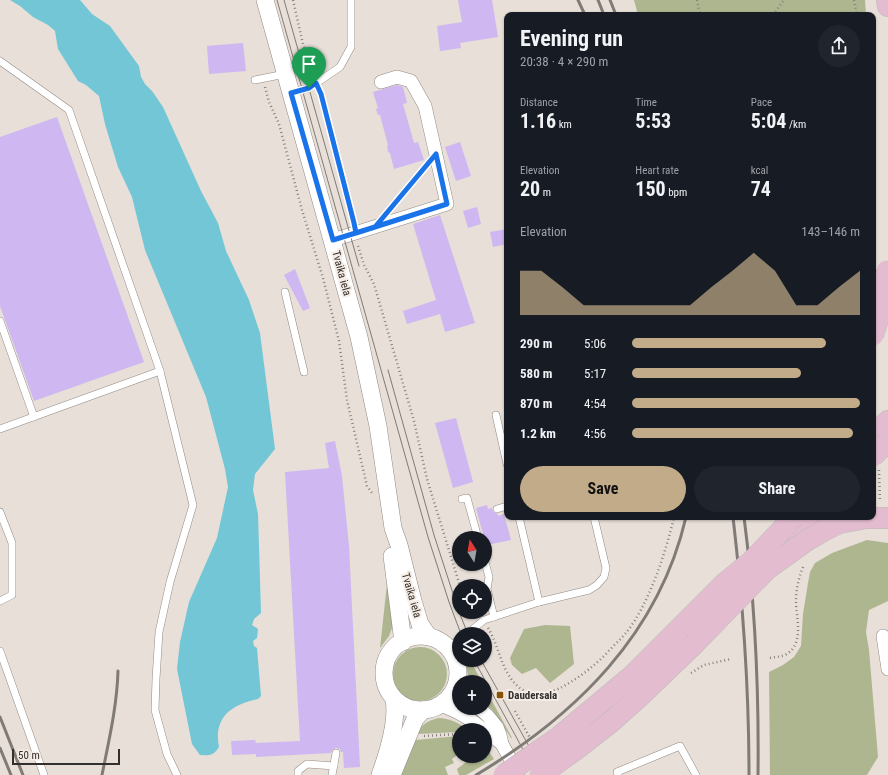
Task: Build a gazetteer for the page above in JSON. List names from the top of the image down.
{
  "streets": {
    "street": ["Tvaika iela"]
  },
  "places": {
    "transit": ["Daudersala"]
  },
  "scale_bar": "50 m",
  "north": "top",
  "page": {
    "heading": ["Evening run", "20:38 · 4 × 290 m"],
    "stats": [
      ["Distance", "1.16 km"],
      ["Time", "5:53"],
      ["Pace", "5:04 /km"],
      ["Elevation", "20 m"],
      ["Heart rate", "150 bpm"],
      ["kcal", "74"]
    ],
    "chart": ["Elevation", "143–146 m"],
    "list": [
      {
        "name": "290 m",
        "note": "5:06"
      },
      {
        "name": "580 m",
        "note": "5:17"
      },
      {
        "name": "870 m",
        "note": "4:54"
      },
      {
        "name": "1.2 km",
        "note": "4:56"
      }
    ],
    "buttons": ["Save", "Share"],
    "map_buttons": ["+", "−"],
    "scale": "50 m"
  }
}
